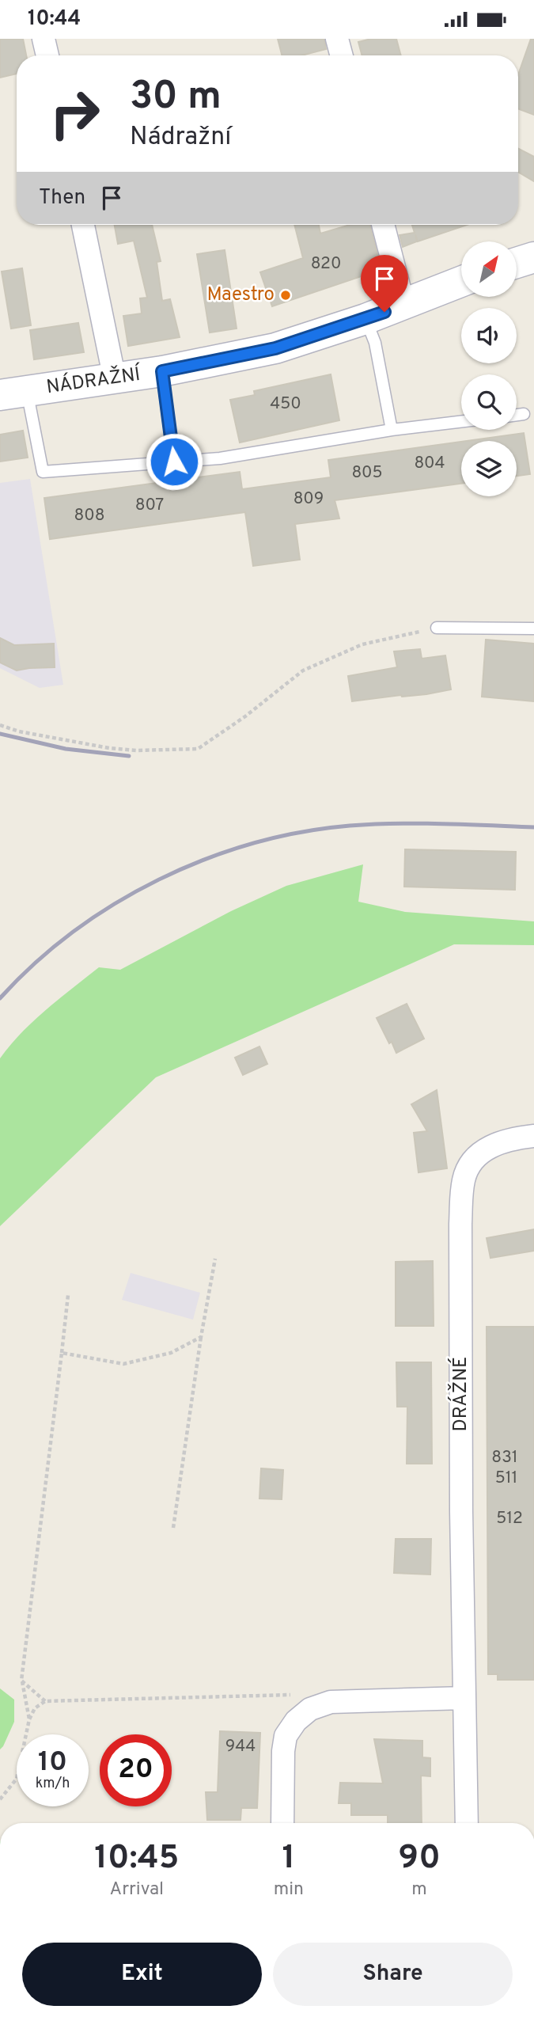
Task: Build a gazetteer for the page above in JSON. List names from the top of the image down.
{
  "streets": {
    "main road": ["NÁDRAŽNÍ"],
    "street": ["DRÁŽNÉ"]
  },
  "places": ["Maestro"],
  "house_numbers": [
    "820",
    "450",
    "804",
    "805",
    "809",
    "807",
    "808",
    "831",
    "511",
    "512",
    "944"
  ],
  "north": "top right",
  "page": {
    "status": "10:44",
    "turn": ["30 m", "Nádražní"],
    "then": "Then",
    "speed": "10 km/h",
    "limit": "20",
    "eta": [
      "10:45",
      "Arrival",
      "1",
      "min",
      "90",
      "m"
    ],
    "buttons": ["Exit", "Share"]
  }
}
